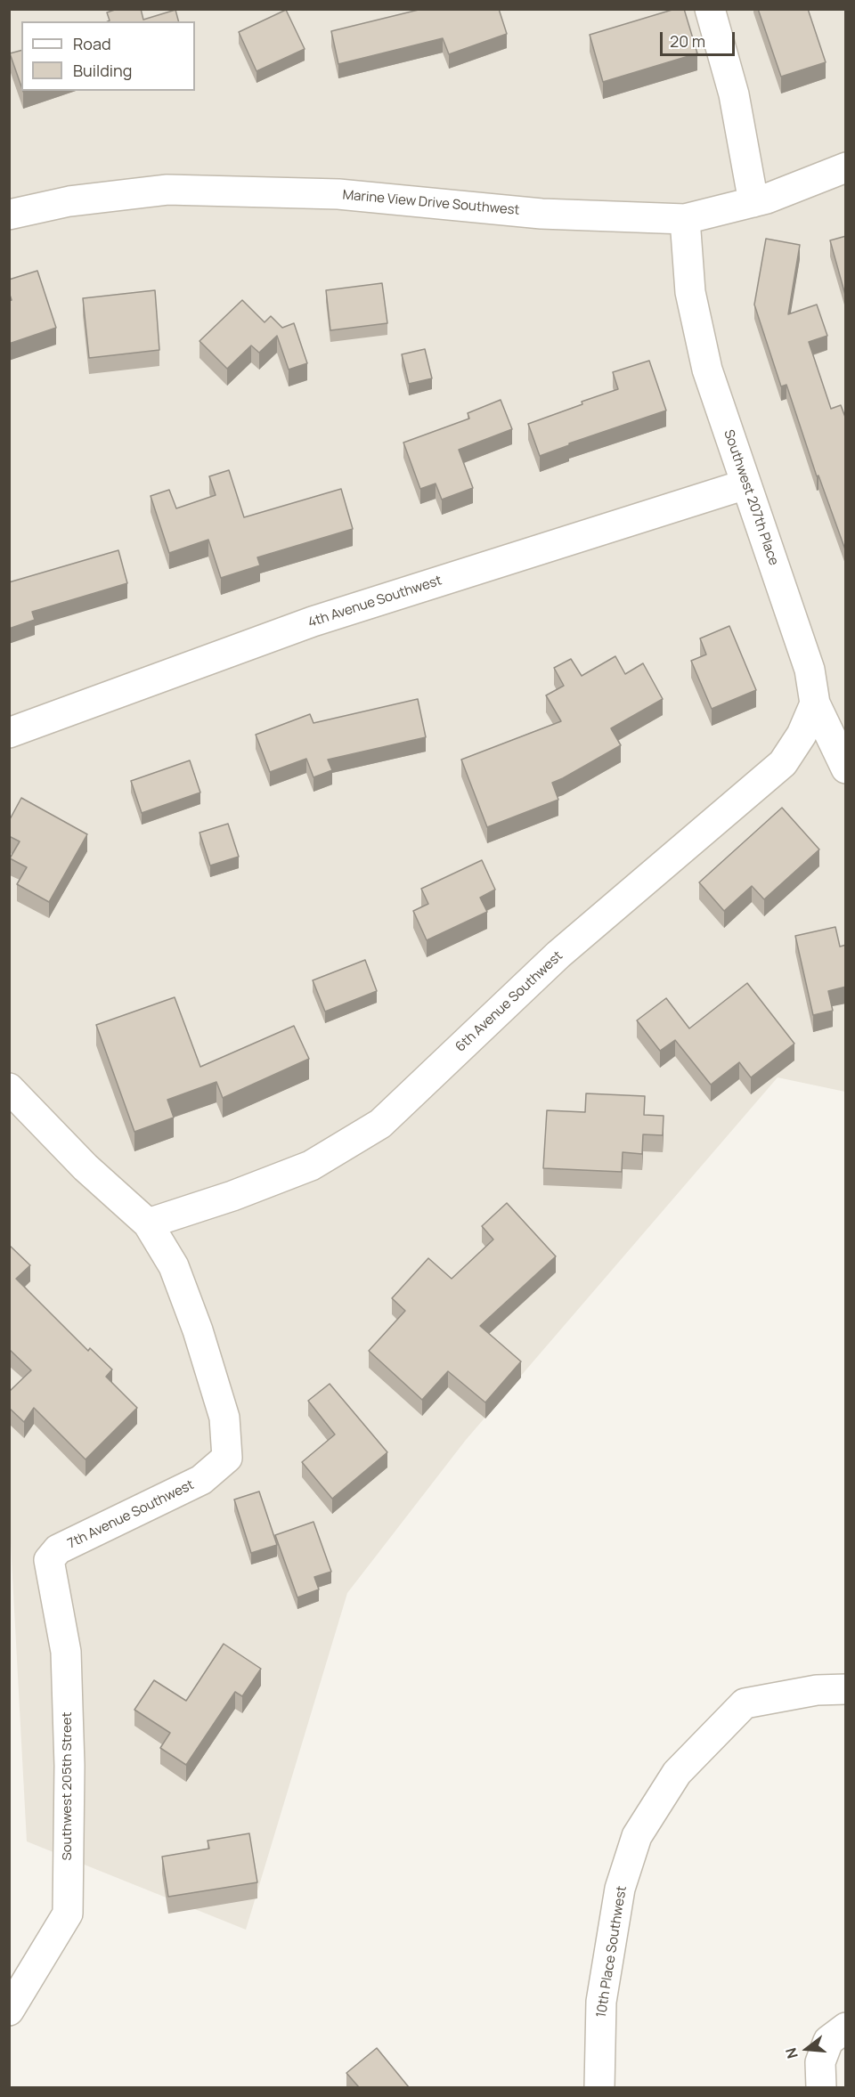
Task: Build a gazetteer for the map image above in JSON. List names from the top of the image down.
{
  "streets": {
    "street": [
      "Marine View Drive Southwest",
      "Southwest 207th Place",
      "4th Avenue Southwest",
      "6th Avenue Southwest",
      "7th Avenue Southwest",
      "Southwest 205th Street",
      "10th Place Southwest"
    ]
  },
  "crossings": [
    ["Marine View Drive Southwest", "Southwest 207th Place"],
    ["Southwest 207th Place", "4th Avenue Southwest"],
    ["Southwest 207th Place", "6th Avenue Southwest"],
    ["6th Avenue Southwest", "7th Avenue Southwest"],
    ["7th Avenue Southwest", "Southwest 205th Street"]
  ],
  "legend": ["Road", "Building"],
  "scale_bar": "20 m",
  "north": "left"
}
